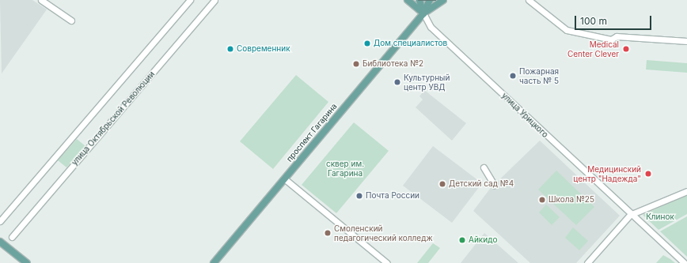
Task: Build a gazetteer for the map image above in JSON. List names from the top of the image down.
{
  "streets": {
    "main road": ["проспект Гагарина"],
    "street": ["улица Урицкого", "улица Октябрьской Революции"]
  },
  "crossings": [
    ["улица Урицкого", "проспект Гагарина"]
  ],
  "parks": ["сквер им. Гагарина", "Клинок"],
  "places": [
    "Дом специалистов",
    "Современник",
    "Medical Center Clever",
    "Библиотека №2",
    "Пожарная часть № 5",
    "Культурный центр УВД",
    "Медицинский центр \"Надежда\"",
    "Детский сад №4",
    "Почта России",
    "Школа №25",
    "Смоленский педагогический колледж",
    "Айкидо"
  ],
  "scale_bar": "100 m"
}
